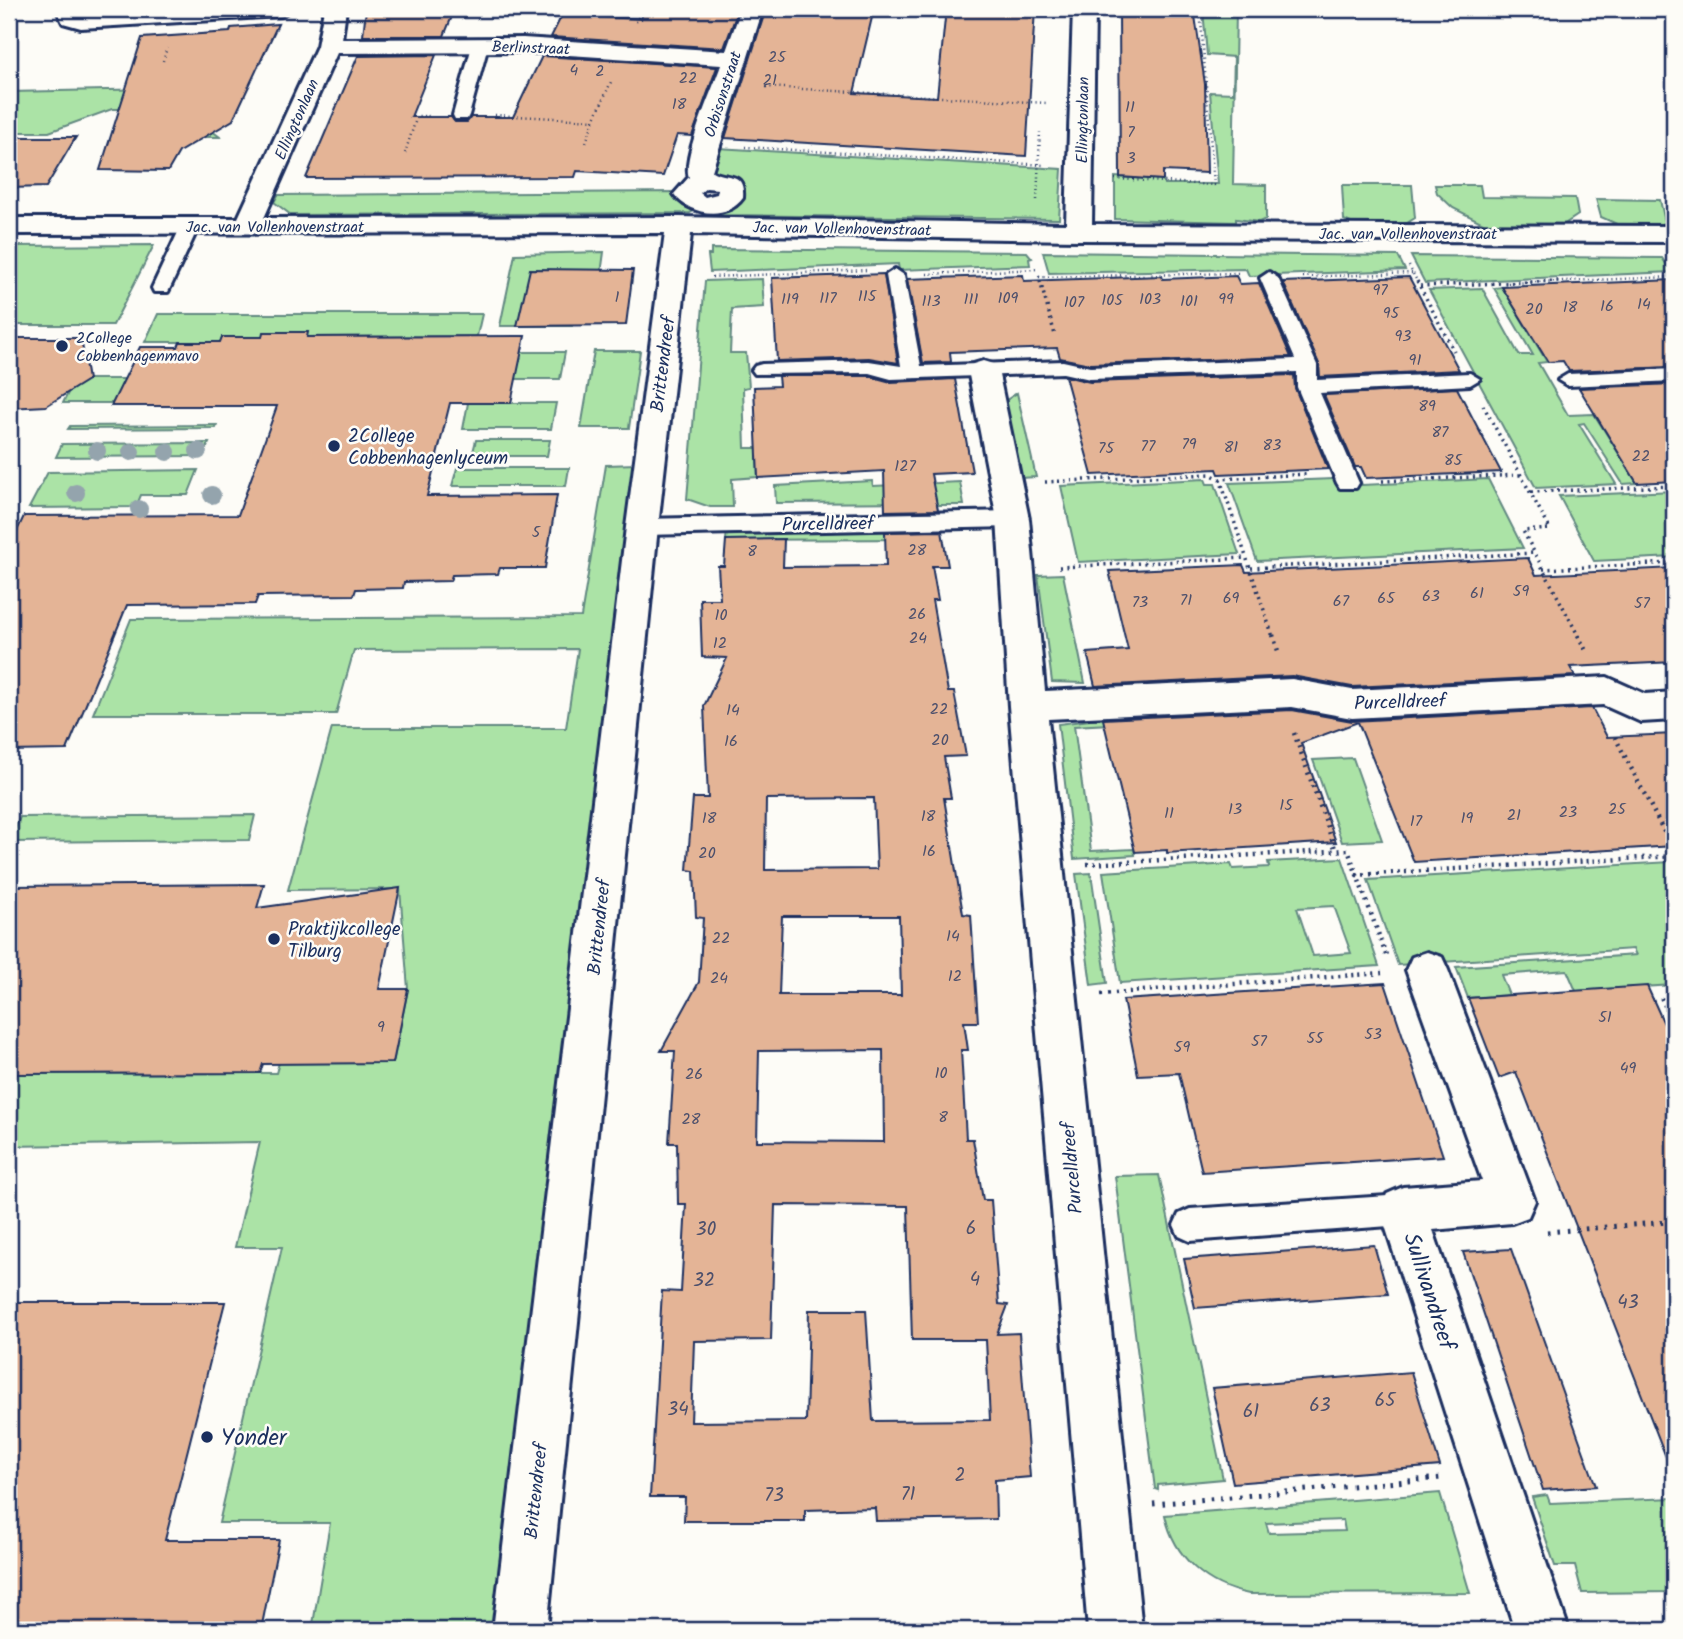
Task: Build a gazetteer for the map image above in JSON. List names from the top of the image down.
{
  "streets": {
    "street": [
      "Berlinstraat",
      "Orbisonstraat",
      "Ellingtonlaan",
      "Jac. van Vollenhovenstraat",
      "Brittendreef",
      "Purcelldreef",
      "Sullivandreef"
    ]
  },
  "crossings": [
    ["Berlinstraat", "Orbisonstraat"],
    ["Berlinstraat", "Ellingtonlaan"],
    ["Ellingtonlaan", "Jac. van Vollenhovenstraat"],
    ["Jac. van Vollenhovenstraat", "Brittendreef"],
    ["Brittendreef", "Purcelldreef"]
  ],
  "places": [
    "2College Cobbenhagenmavo",
    "2College Cobbenhagenlyceum",
    "Praktijkcollege Tilburg",
    "Yonder"
  ],
  "house_numbers": [
    "25",
    "4",
    "2",
    "22",
    "21",
    "18",
    "11",
    "7",
    "3",
    "97",
    "115",
    "1",
    "117",
    "109",
    "119",
    "111",
    "103",
    "99",
    "105",
    "113",
    "101",
    "107",
    "14",
    "16",
    "18",
    "20",
    "95",
    "93",
    "91",
    "89",
    "87",
    "79",
    "83",
    "77",
    "81",
    "75",
    "22",
    "85",
    "127",
    "5",
    "28",
    "8",
    "59",
    "61",
    "63",
    "69",
    "65",
    "71",
    "67",
    "73",
    "57",
    "26",
    "10",
    "24",
    "12",
    "22",
    "14",
    "20",
    "16",
    "15",
    "13",
    "25",
    "23",
    "11",
    "21",
    "18",
    "18",
    "19",
    "17",
    "16",
    "20",
    "14",
    "22",
    "12",
    "24",
    "51",
    "9",
    "53",
    "55",
    "57",
    "59",
    "49",
    "10",
    "26",
    "8",
    "28",
    "6",
    "30",
    "4",
    "32",
    "43",
    "65",
    "63",
    "34",
    "61",
    "2",
    "71",
    "73"
  ]
}
